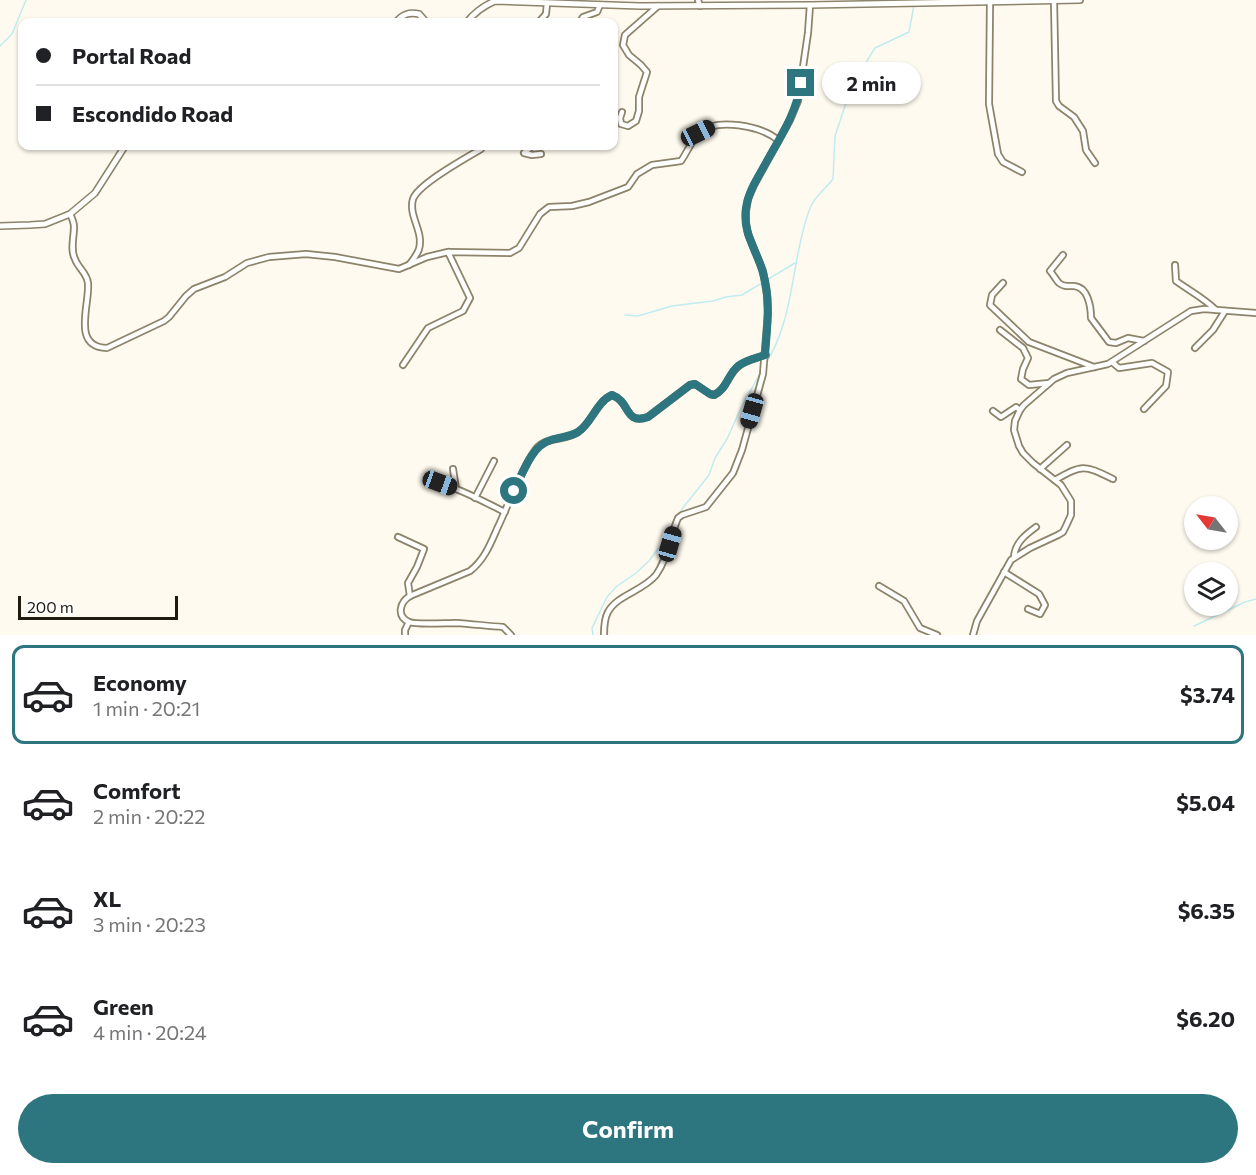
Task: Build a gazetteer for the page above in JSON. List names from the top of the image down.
{
  "scale_bar": "200 m",
  "north": "top left",
  "page": {
    "banner": ["Portal Road", "Escondido Road"],
    "bubble": "2 min",
    "scale": "200 m",
    "list": [
      {
        "name": "Economy",
        "note": "1 min · 20:21",
        "value": "$3.74"
      },
      {
        "name": "Comfort",
        "note": "2 min · 20:22",
        "value": "$5.04"
      },
      {
        "name": "XL",
        "note": "3 min · 20:23",
        "value": "$6.35"
      },
      {
        "name": "Green",
        "note": "4 min · 20:24",
        "value": "$6.20"
      }
    ],
    "buttons": "Confirm"
  }
}
